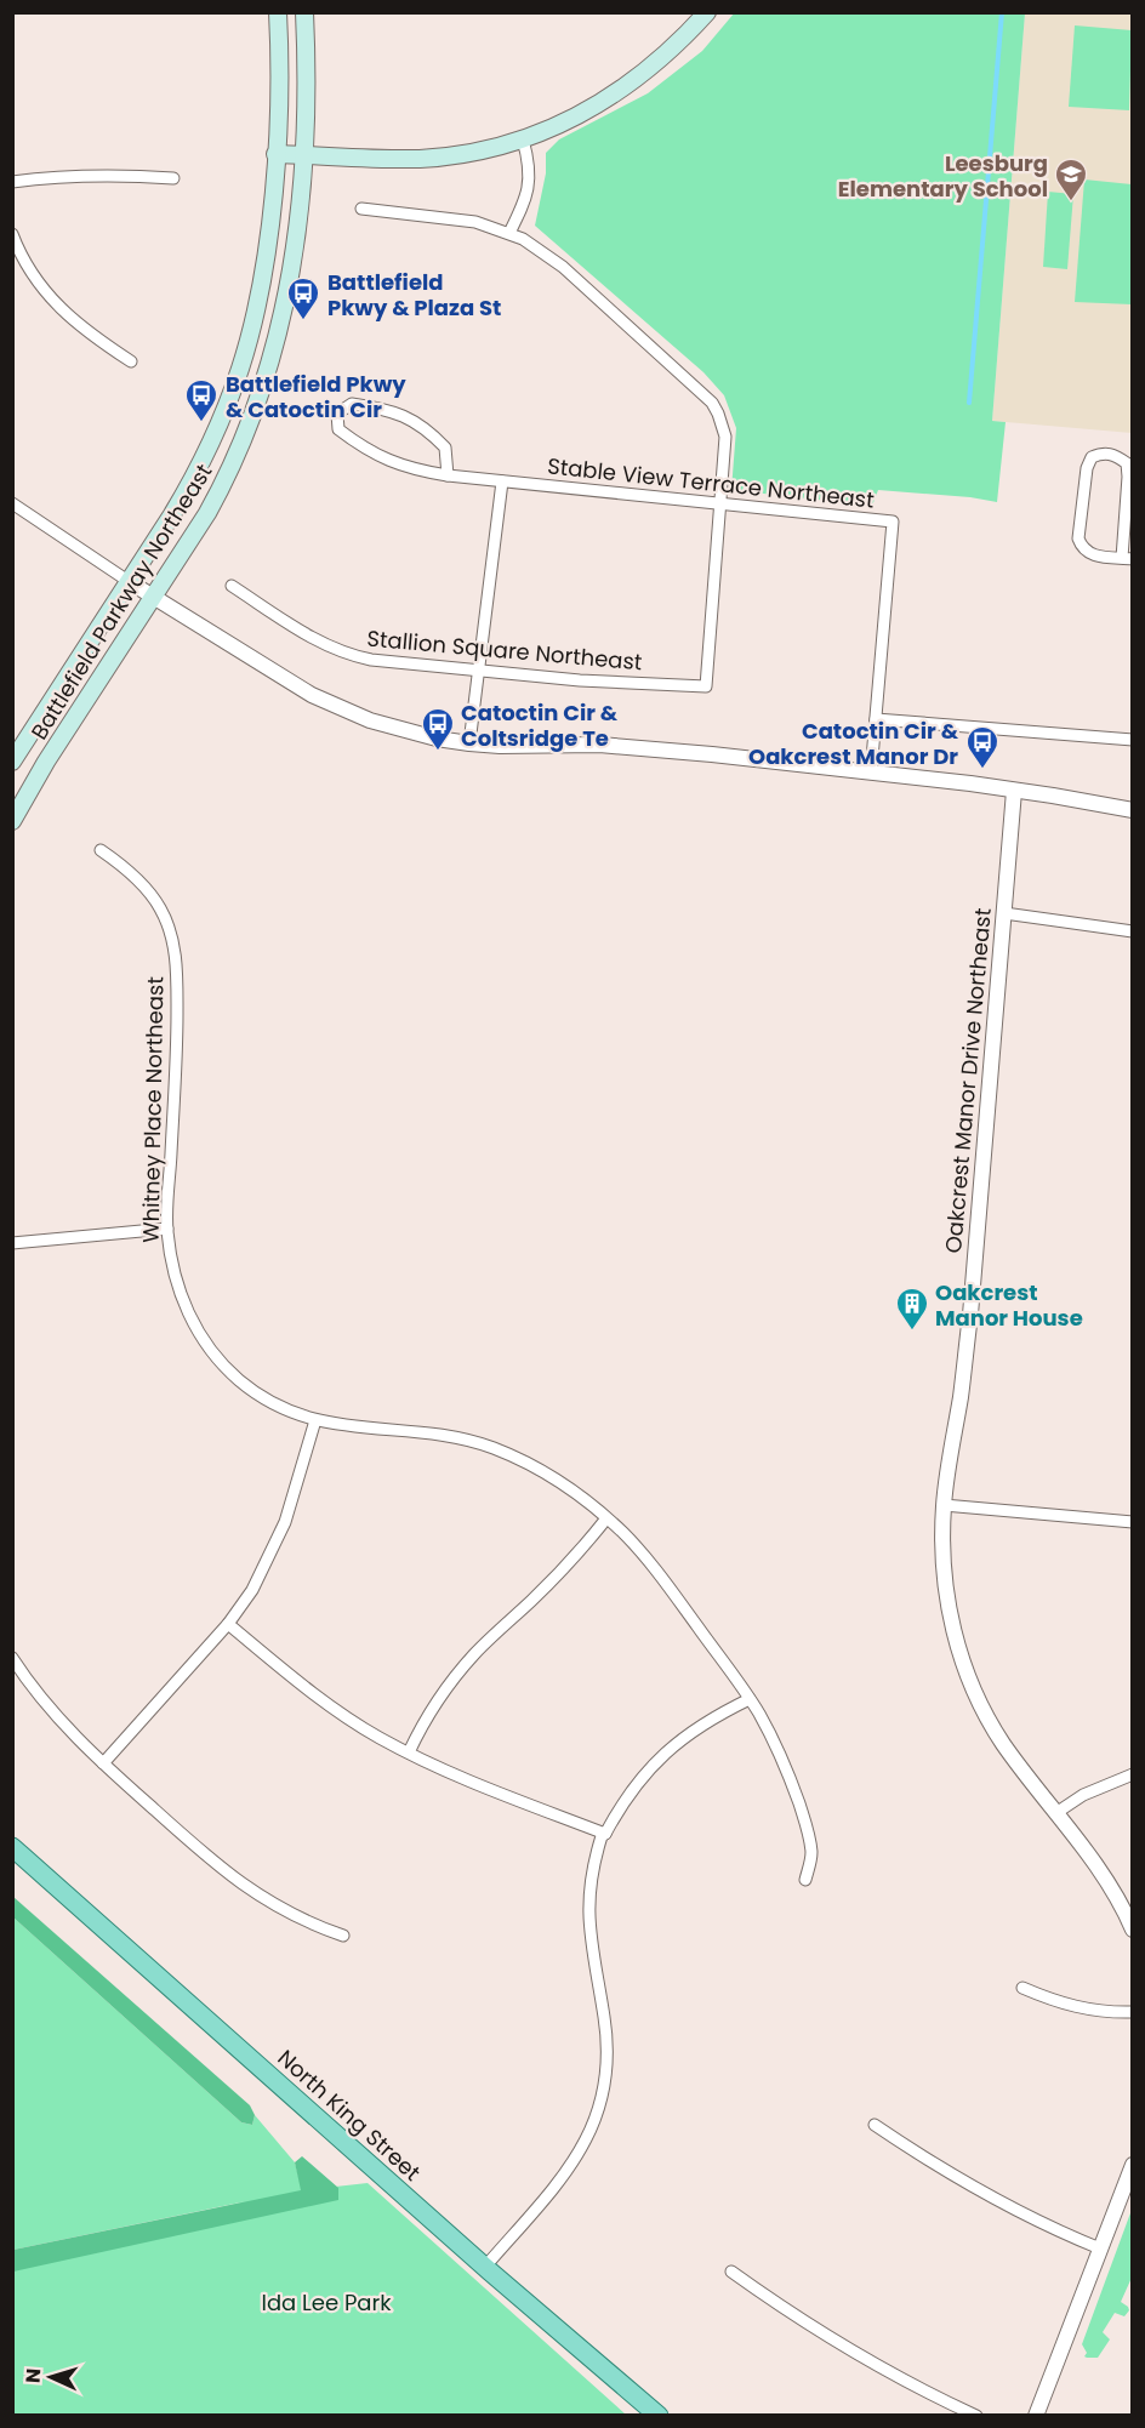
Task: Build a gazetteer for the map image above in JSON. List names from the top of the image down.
{
  "streets": {
    "main road": ["Battlefield Parkway Northeast", "North King Street"],
    "street": [
      "Stable View Terrace Northeast",
      "Stallion Square Northeast",
      "Oakcrest Manor Drive Northeast",
      "Whitney Place Northeast"
    ]
  },
  "crossings": [
    ["Stable View Terrace Northeast", "Stallion Square Northeast"]
  ],
  "parks": ["Ida Lee Park"],
  "places": {
    "school or university": ["Leesburg Elementary School"],
    "bus stop": [
      "Battlefield Pkwy & Plaza St",
      "Battlefield Pkwy & Catoctin Cir",
      "Catoctin Cir & Coltsridge Te",
      "Catoctin Cir & Oakcrest Manor Dr"
    ],
    "building": ["Oakcrest Manor House"]
  },
  "north": "left"
}
